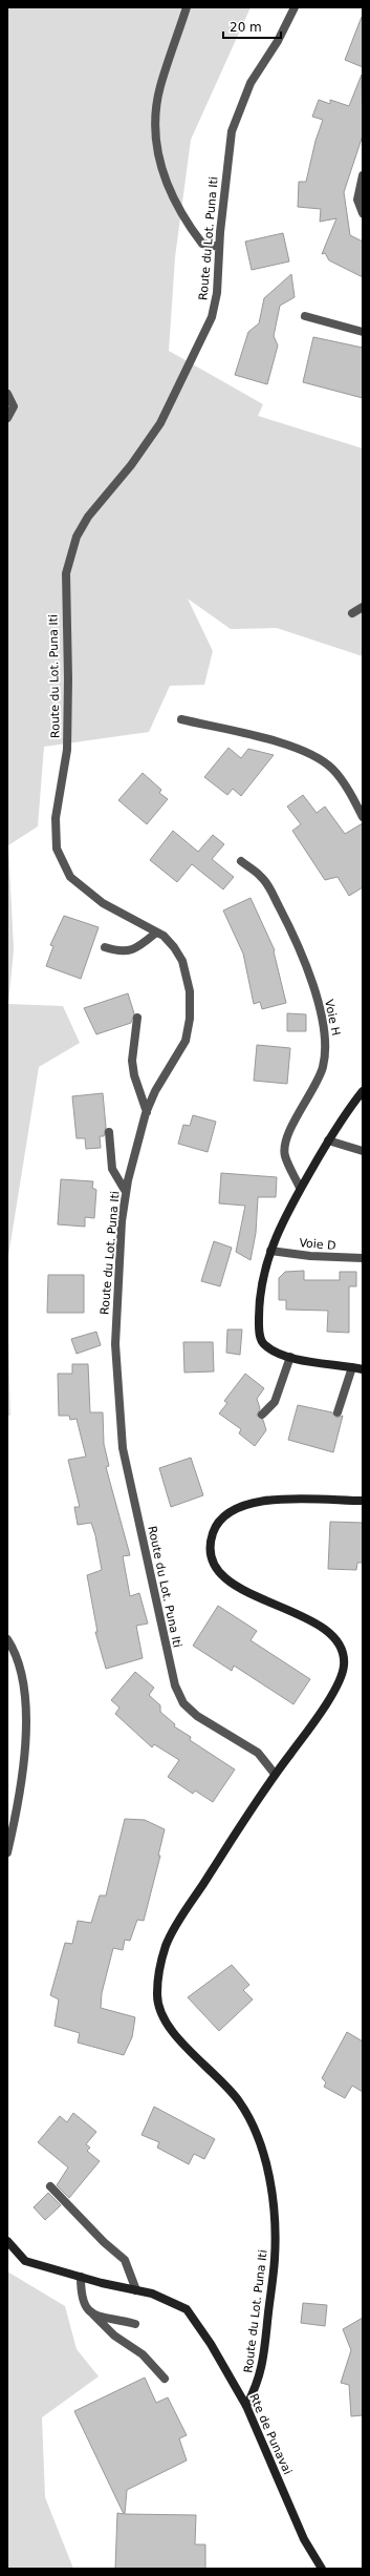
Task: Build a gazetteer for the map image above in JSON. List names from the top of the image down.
{
  "streets": {
    "main road": ["Route du Lot. Puna Iti", "Rte de Punavai"],
    "street": ["Voie H", "Voie D"]
  },
  "crossings": [
    ["Route du Lot. Puna Iti", "Rte de Punavai"]
  ],
  "scale_bar": "20 m"
}
